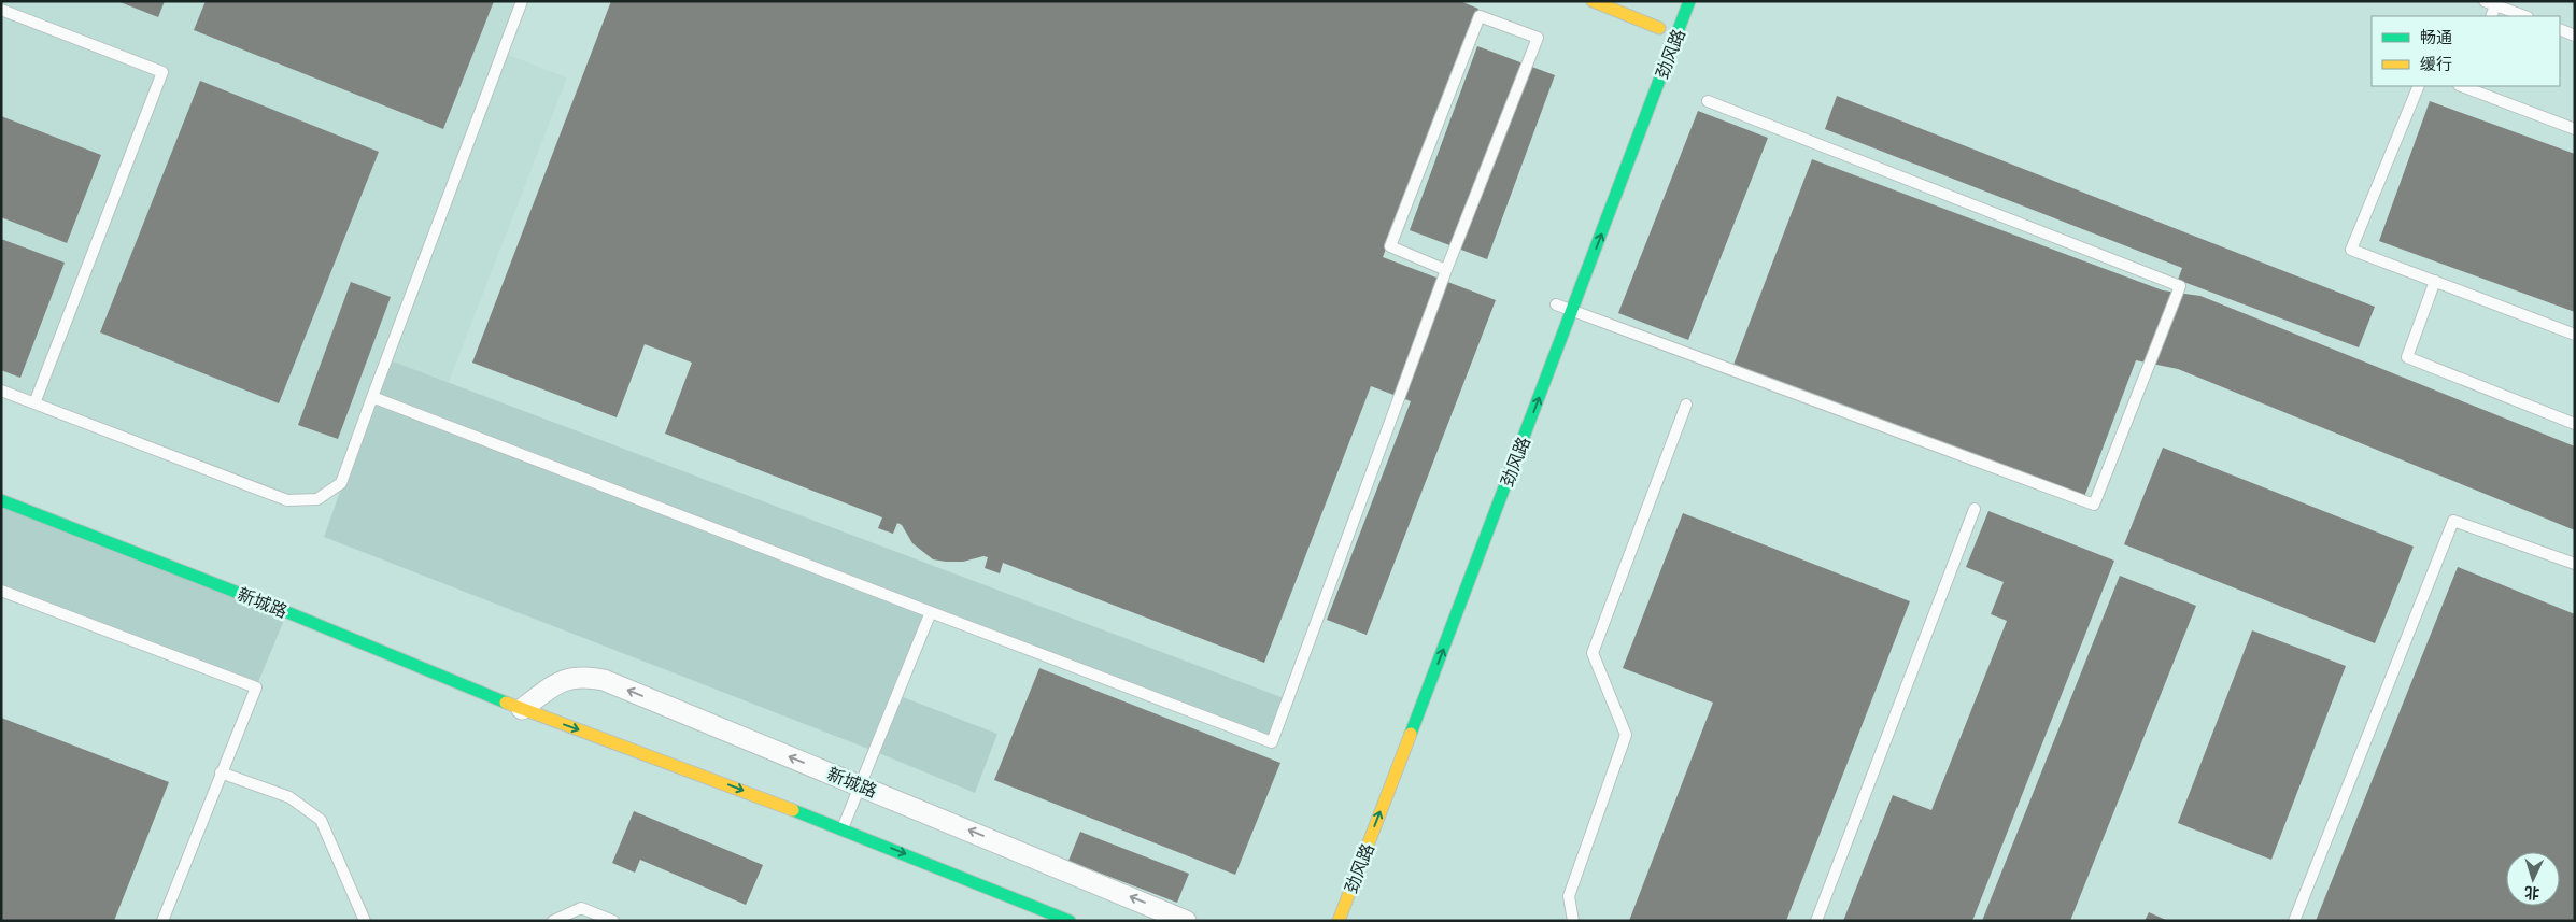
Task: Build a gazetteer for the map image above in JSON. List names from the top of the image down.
{
  "streets": {
    "street": ["劲风路", "新城路"]
  },
  "one_way": ["劲风路"],
  "legend": ["畅通", "缓行"],
  "north": "bottom"
}
